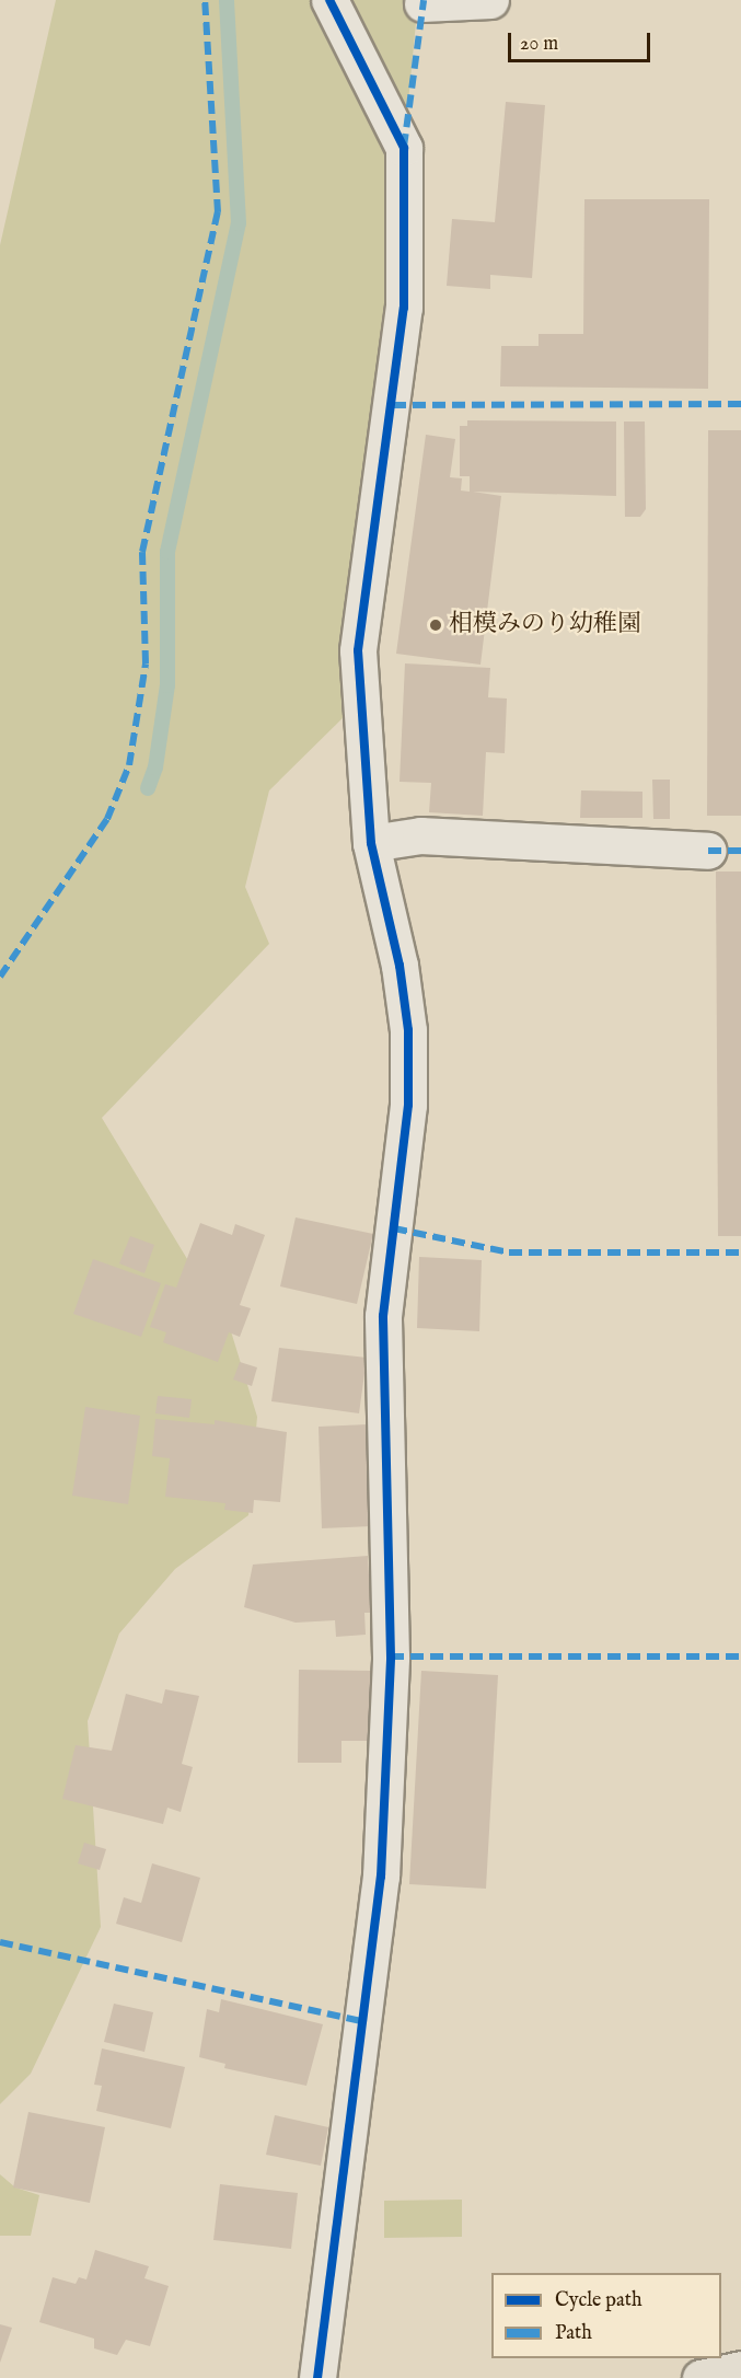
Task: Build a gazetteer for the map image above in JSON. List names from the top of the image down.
{
  "places": ["相模みのり幼稚園"],
  "legend": ["Cycle path", "Path"],
  "scale_bar": "20 m"
}
